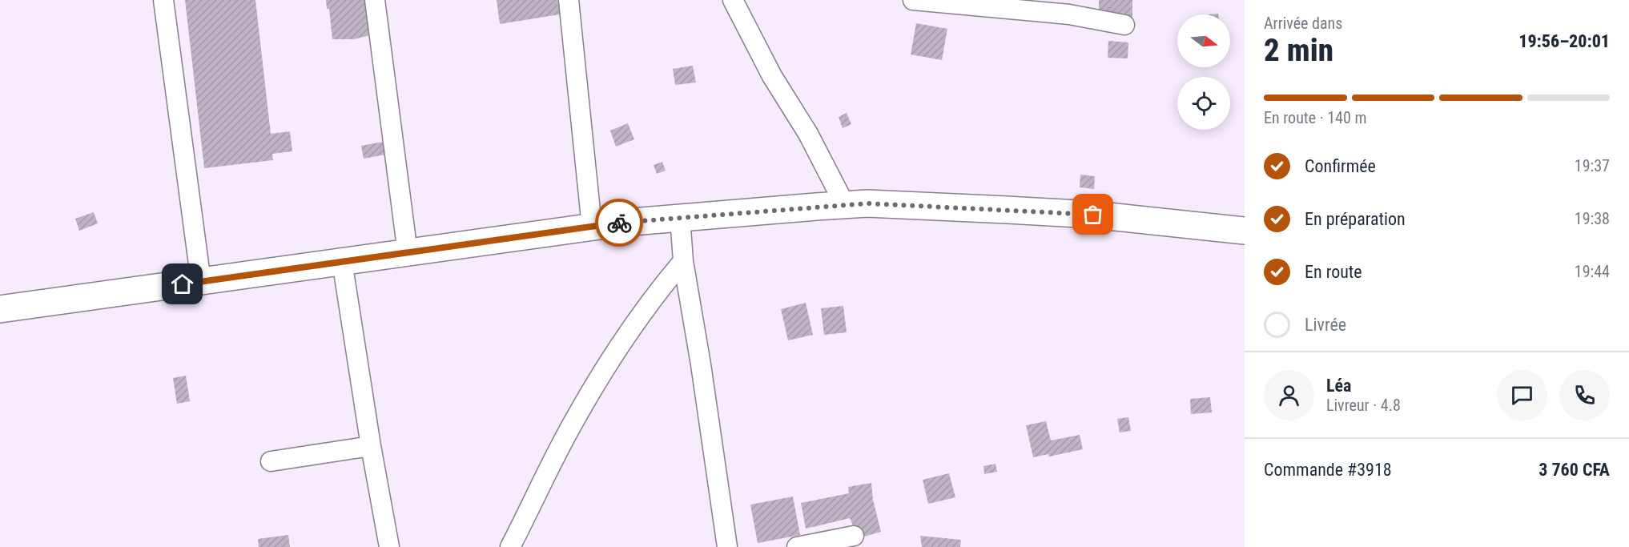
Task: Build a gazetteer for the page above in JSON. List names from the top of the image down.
{
  "north": "right",
  "page": {
    "heading": ["2 min", "Arrivée dans", "19:56–20:01"],
    "panel": [
      "Léa",
      "Livreur · 4.8",
      "Commande #3918",
      "3 760 CFA"
    ],
    "bar": "En route · 140 m",
    "list": [
      ["Confirmée", "19:37"],
      ["En préparation", "19:38"],
      ["En route", "19:44"],
      "Livrée"
    ]
  }
}
